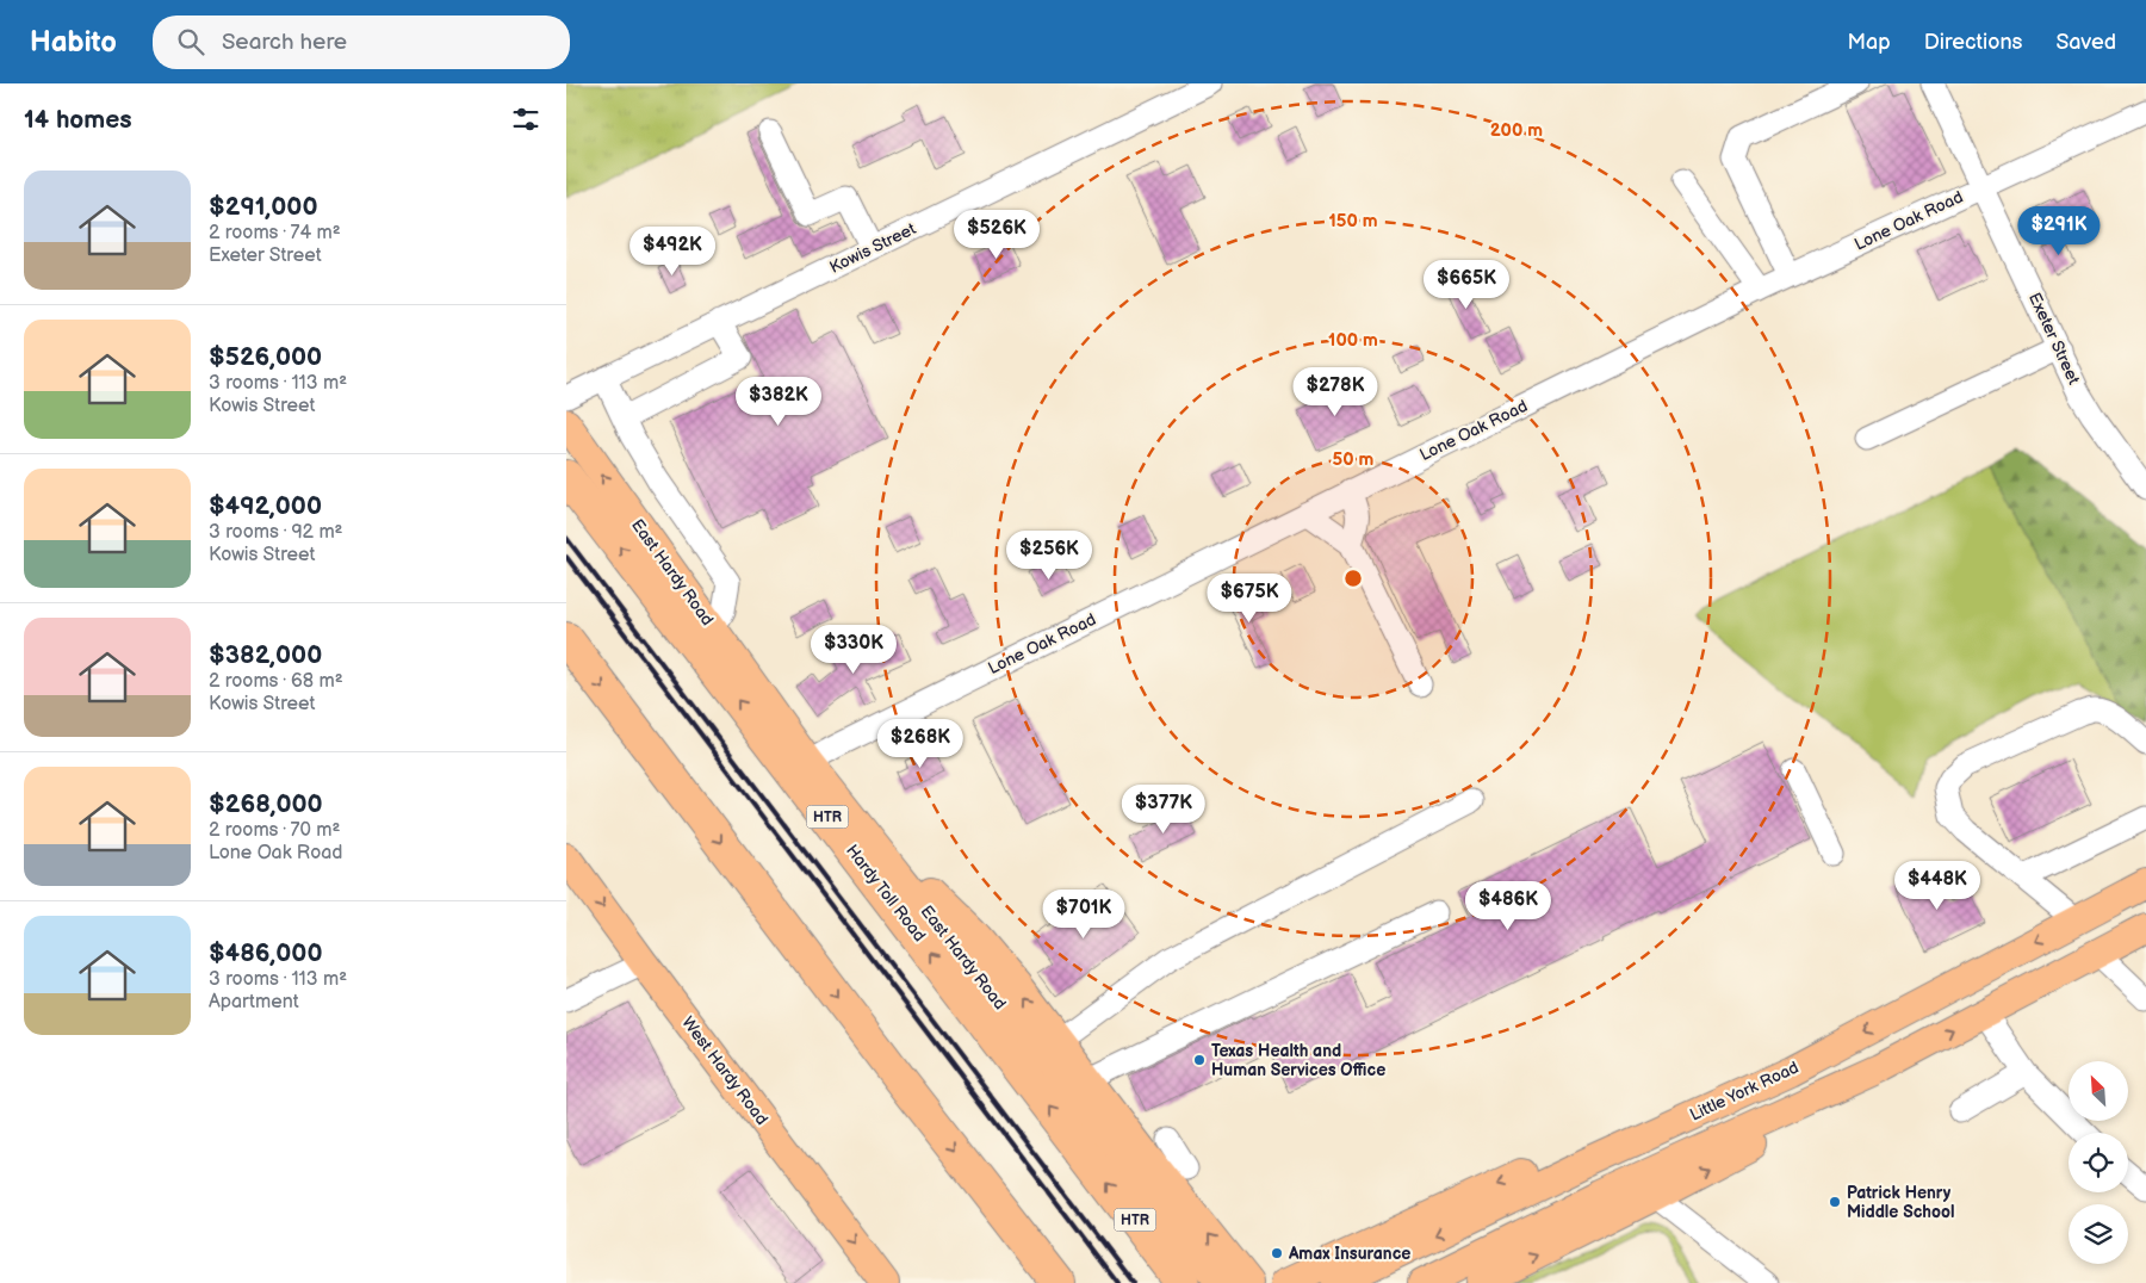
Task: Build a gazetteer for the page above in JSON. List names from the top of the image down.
{
  "streets": {
    "highway": ["HTR", "Hardy Toll Road"],
    "main road": ["East Hardy Road", "West Hardy Road", "Little York Road"],
    "street": ["Lone Oak Road", "Kowis Street", "Exeter Street"]
  },
  "crossings": [
    ["Lone Oak Road", "Exeter Street"],
    ["Lone Oak Road", "East Hardy Road"]
  ],
  "places": ["Texas Health and Human Services Office", "Patrick Henry Middle School", "Amax Insurance"],
  "north": "top left",
  "page": {
    "header": "Habito",
    "search": "Search here",
    "nav": ["Map", "Directions", "Saved"],
    "heading": "14 homes",
    "list": [
      {
        "name": "$291,000",
        "note": "2 rooms · 74 m² · Exeter Street"
      },
      {
        "name": "$526,000",
        "note": "3 rooms · 113 m² · Kowis Street"
      },
      {
        "name": "$492,000",
        "note": "3 rooms · 92 m² · Kowis Street"
      },
      {
        "name": "$382,000",
        "note": "2 rooms · 68 m² · Kowis Street"
      },
      {
        "name": "$268,000",
        "note": "2 rooms · 70 m² · Lone Oak Road"
      },
      {
        "name": "$486,000",
        "note": "3 rooms · 113 m² · Apartment"
      }
    ],
    "price": [
      "$291K",
      "$526K",
      "$492K",
      "$665K",
      "$278K",
      "$382K",
      "$256K",
      "$675K",
      "$330K",
      "$268K",
      "$377K",
      "$448K",
      "$486K",
      "$701K"
    ]
  },
  "rings": [
    "200 m",
    "150 m",
    "100 m",
    "50 m"
  ]
}
